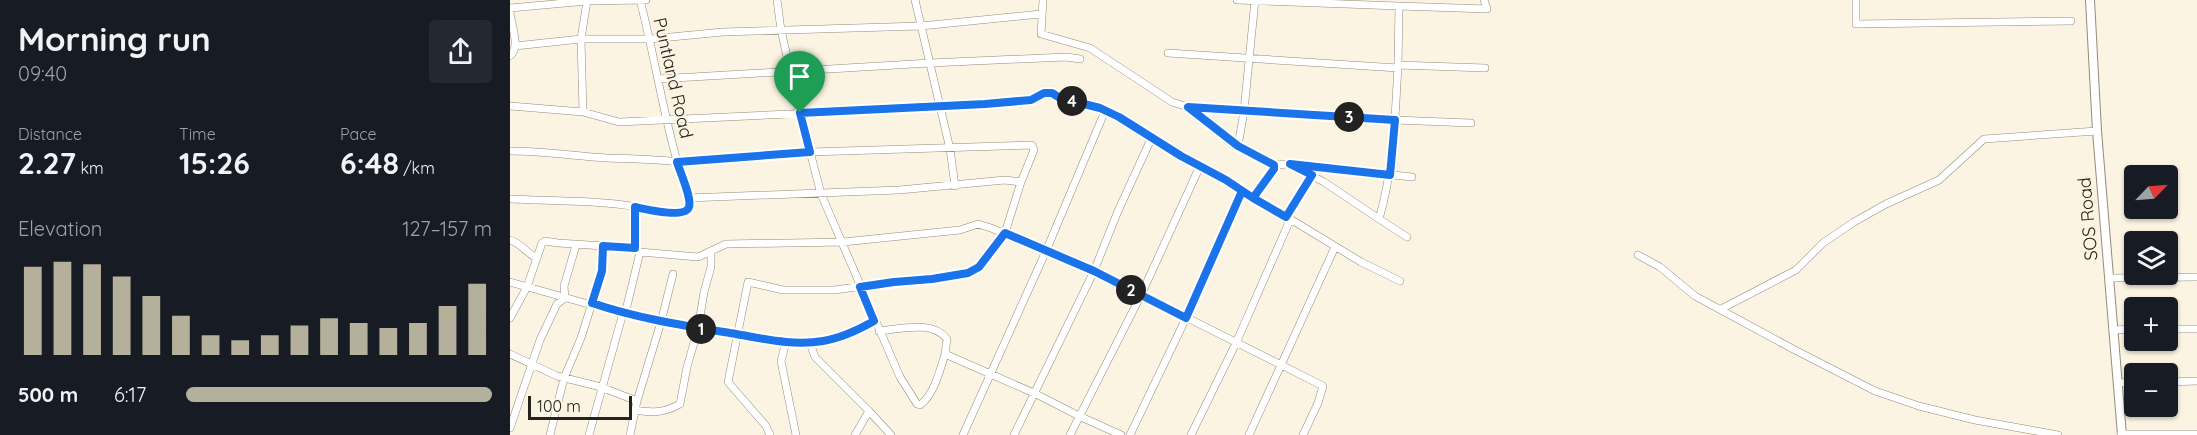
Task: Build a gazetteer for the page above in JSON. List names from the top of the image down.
{
  "streets": {
    "street": ["Puntland Road", "SOS Road"]
  },
  "scale_bar": "100 m",
  "north": "top right",
  "page": {
    "heading": ["Morning run", "09:40"],
    "pins": [
      "4",
      "3",
      "2",
      "1"
    ],
    "stats": [
      ["Distance", "2.27 km"],
      ["Time", "15:26"],
      ["Pace", "6:48 /km"]
    ],
    "map_buttons": ["+", "−"],
    "chart": ["Elevation", "127–157 m"],
    "list": [
      {
        "name": "500 m",
        "note": "6:17"
      }
    ],
    "scale": "100 m"
  }
}
